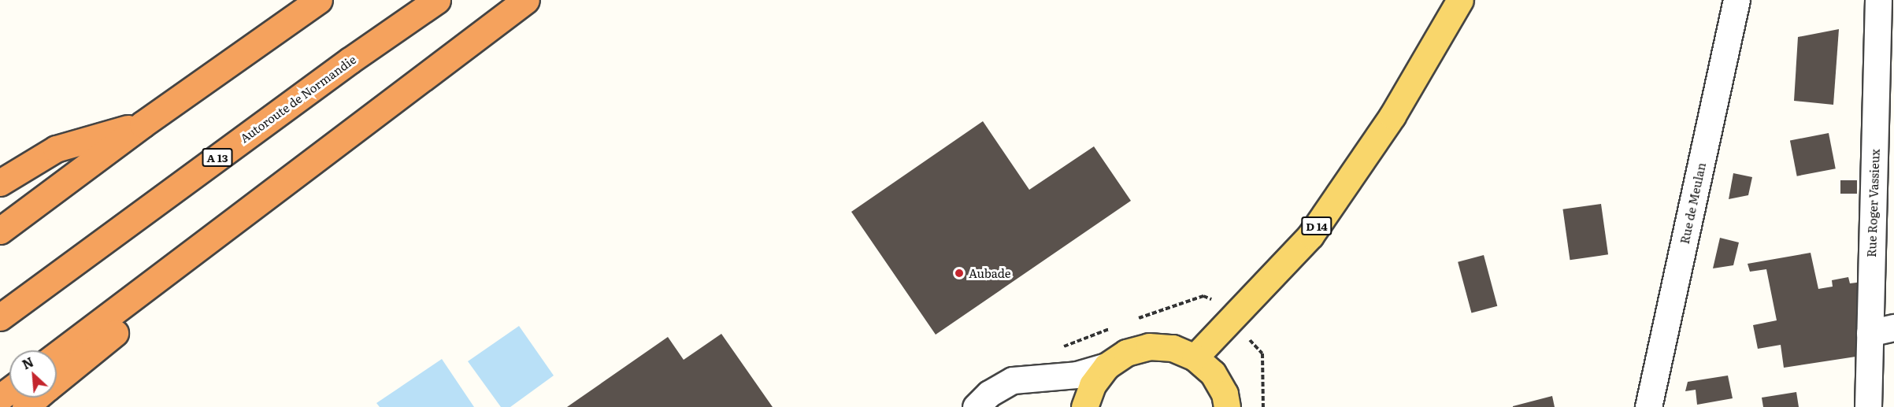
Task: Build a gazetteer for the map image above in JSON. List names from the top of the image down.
{
  "streets": {
    "highway": ["Autoroute de Normandie", "A 13"],
    "main road": ["D 14"],
    "street": ["Rue de Meulan", "Rue Roger Vassieux"]
  },
  "places": ["Aubade"],
  "north": "top left"
}
